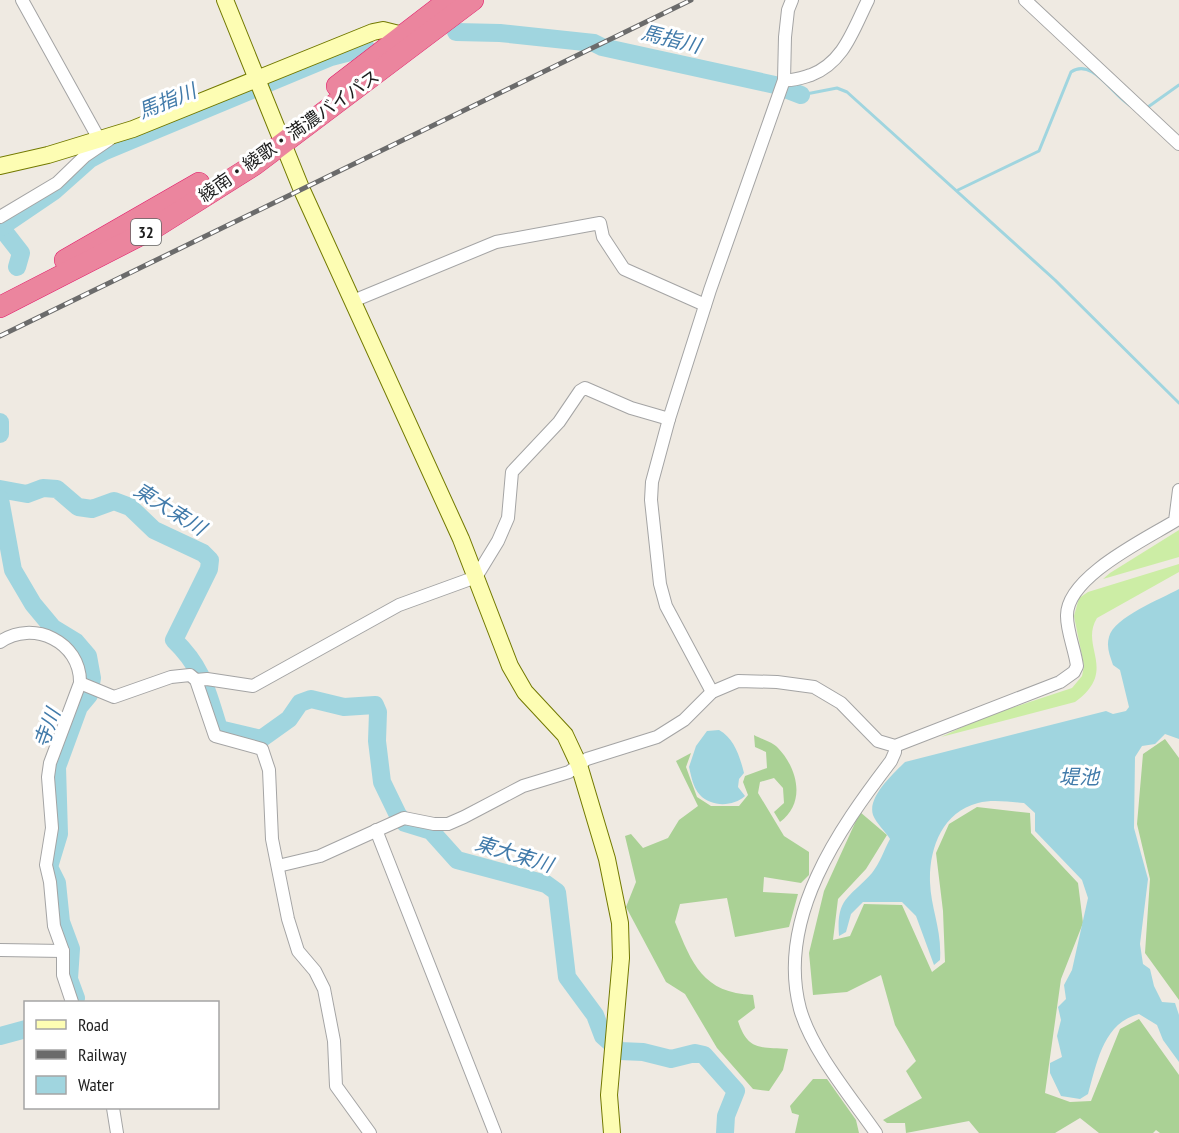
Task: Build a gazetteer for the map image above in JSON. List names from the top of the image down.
{
  "streets": {
    "highway": ["綾南・綾歌・満濃バイパス", "32"]
  },
  "water": [
    "馬指川",
    "東大束川",
    "寺川",
    "堤池"
  ],
  "legend": ["Road", "Railway", "Water"]
}
